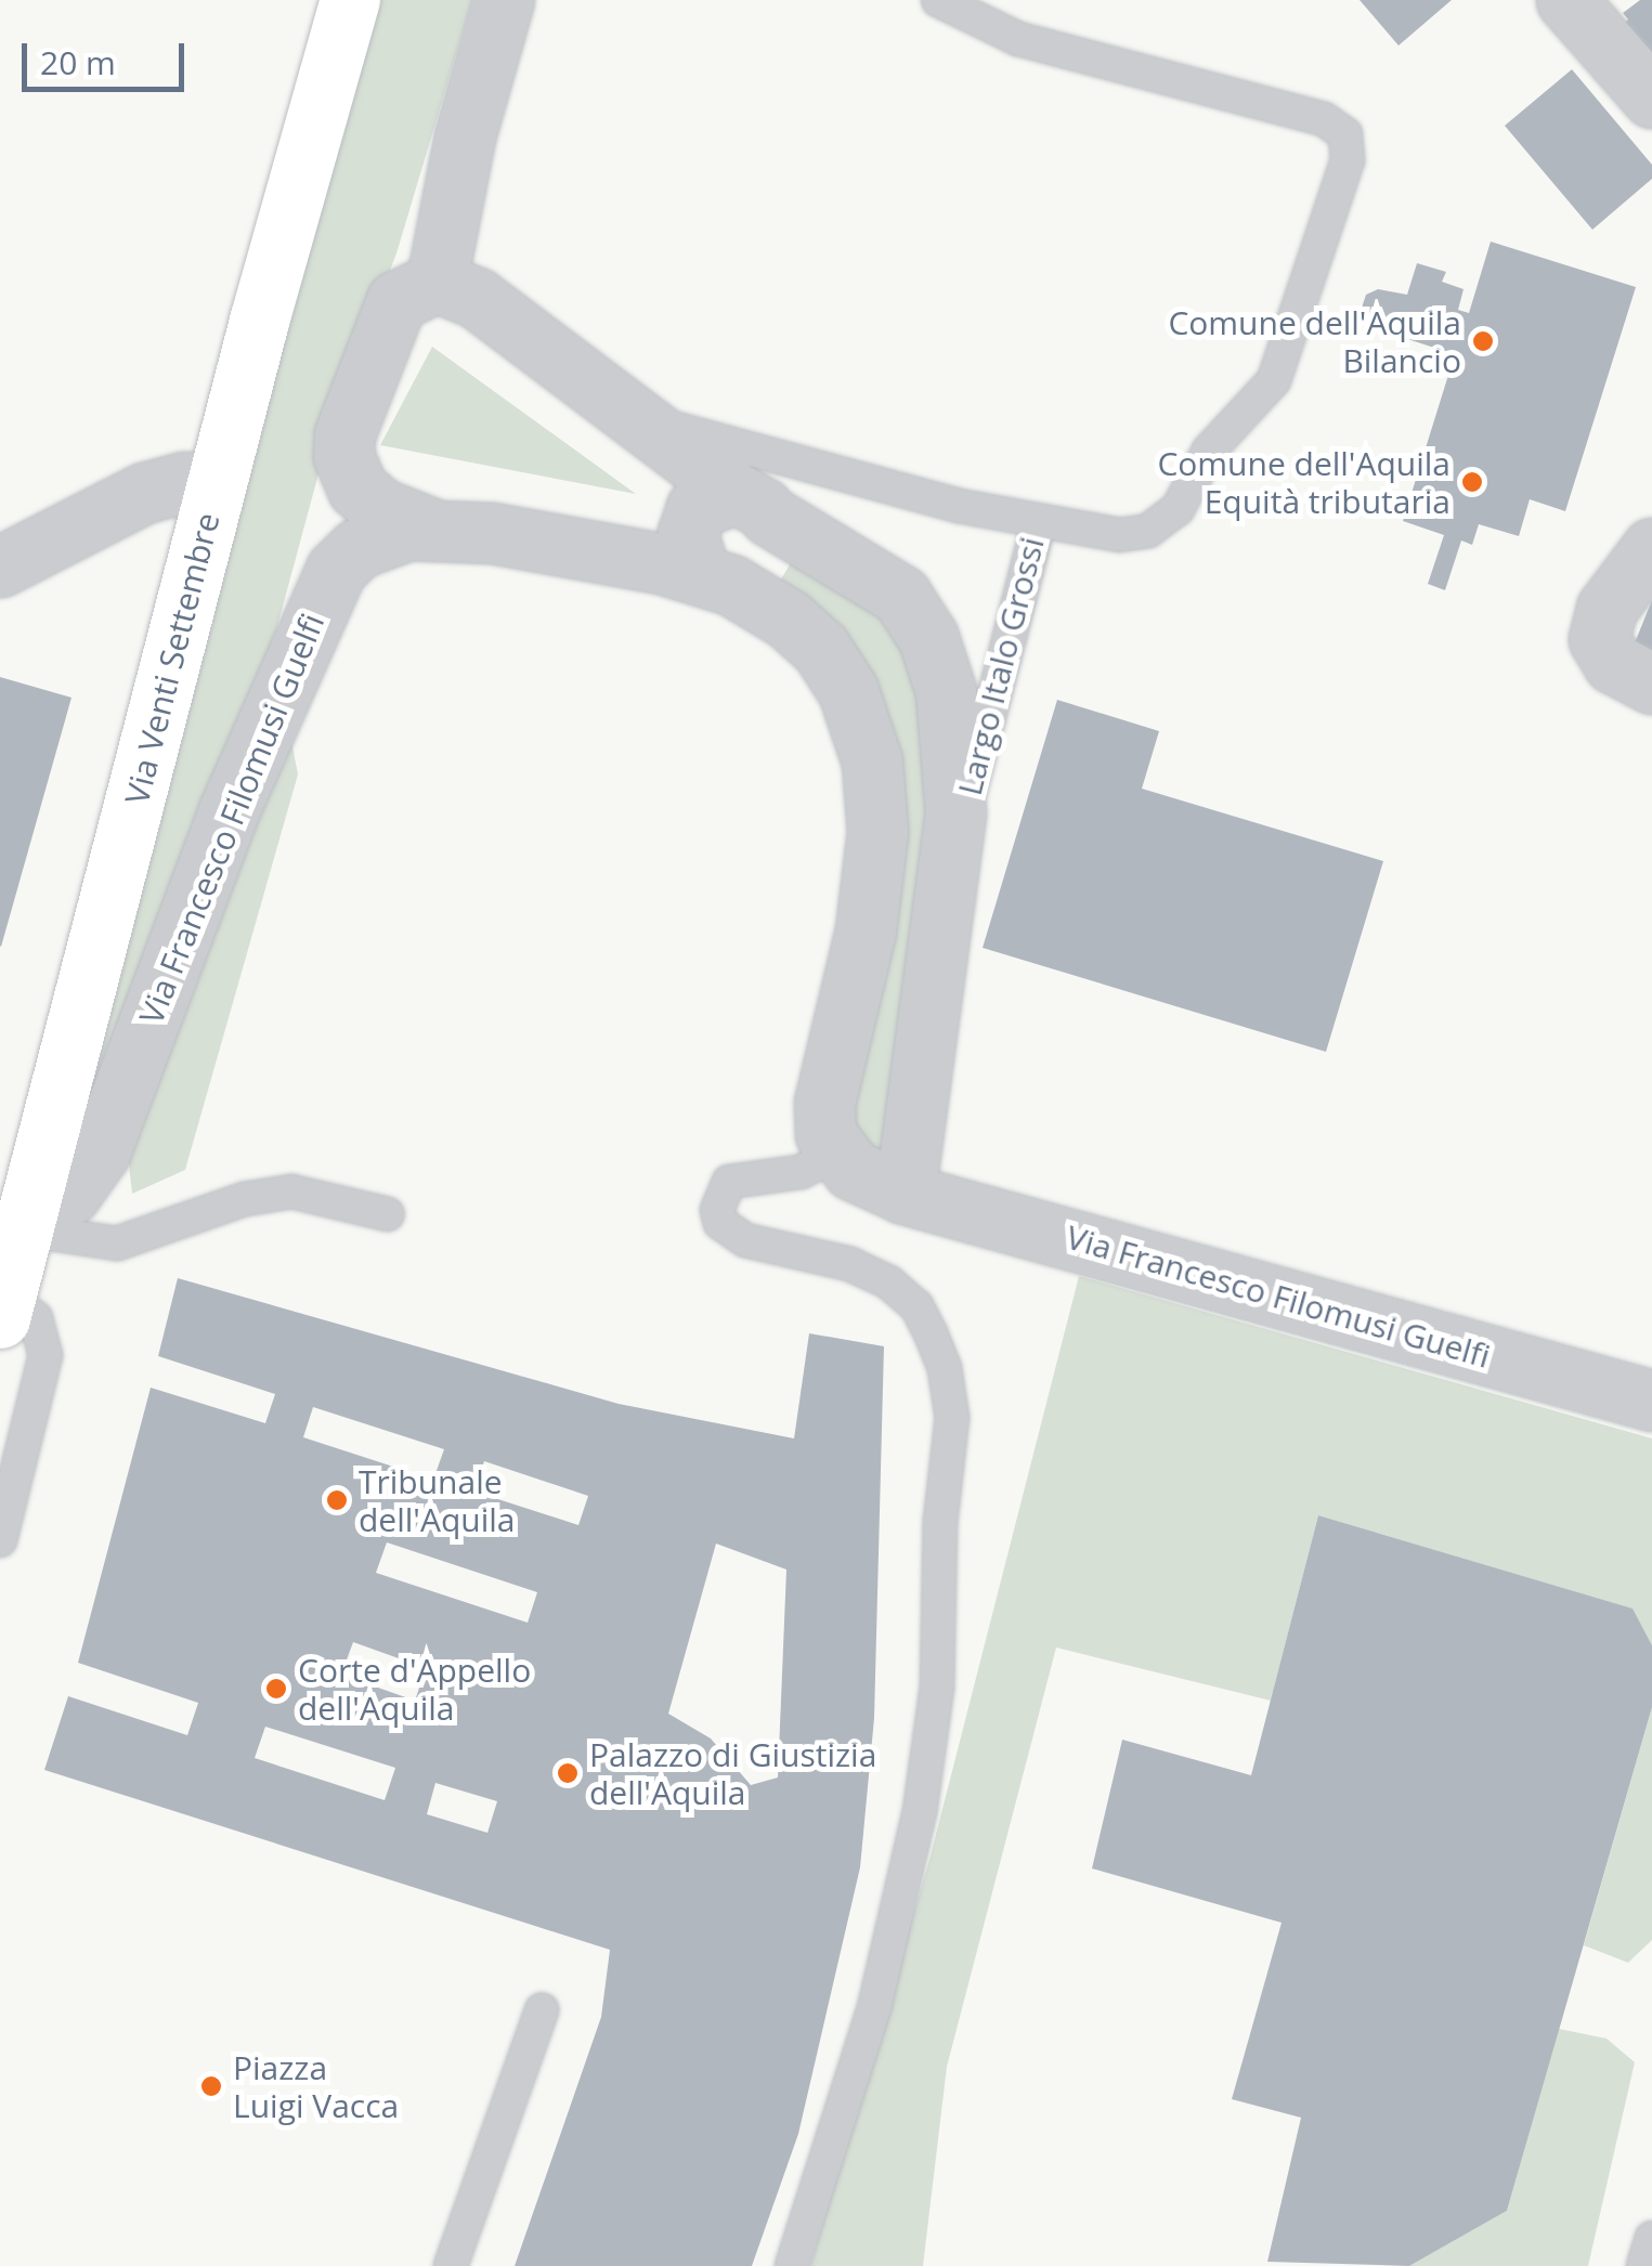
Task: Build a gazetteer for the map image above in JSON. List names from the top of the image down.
{
  "streets": {
    "main road": ["Via Venti Settembre"],
    "street": ["Largo Italo Grossi", "Via Francesco Filomusi Guelfi"]
  },
  "crossings": [
    ["Via Venti Settembre", "Via Francesco Filomusi Guelfi"]
  ],
  "places": [
    "Comune dell'Aquila Bilancio",
    "Comune dell'Aquila Equità tributaria",
    "Tribunale dell'Aquila",
    "Corte d'Appello dell'Aquila",
    "Palazzo di Giustizia dell'Aquila",
    "Piazza Luigi Vacca"
  ],
  "scale_bar": "20 m"
}
